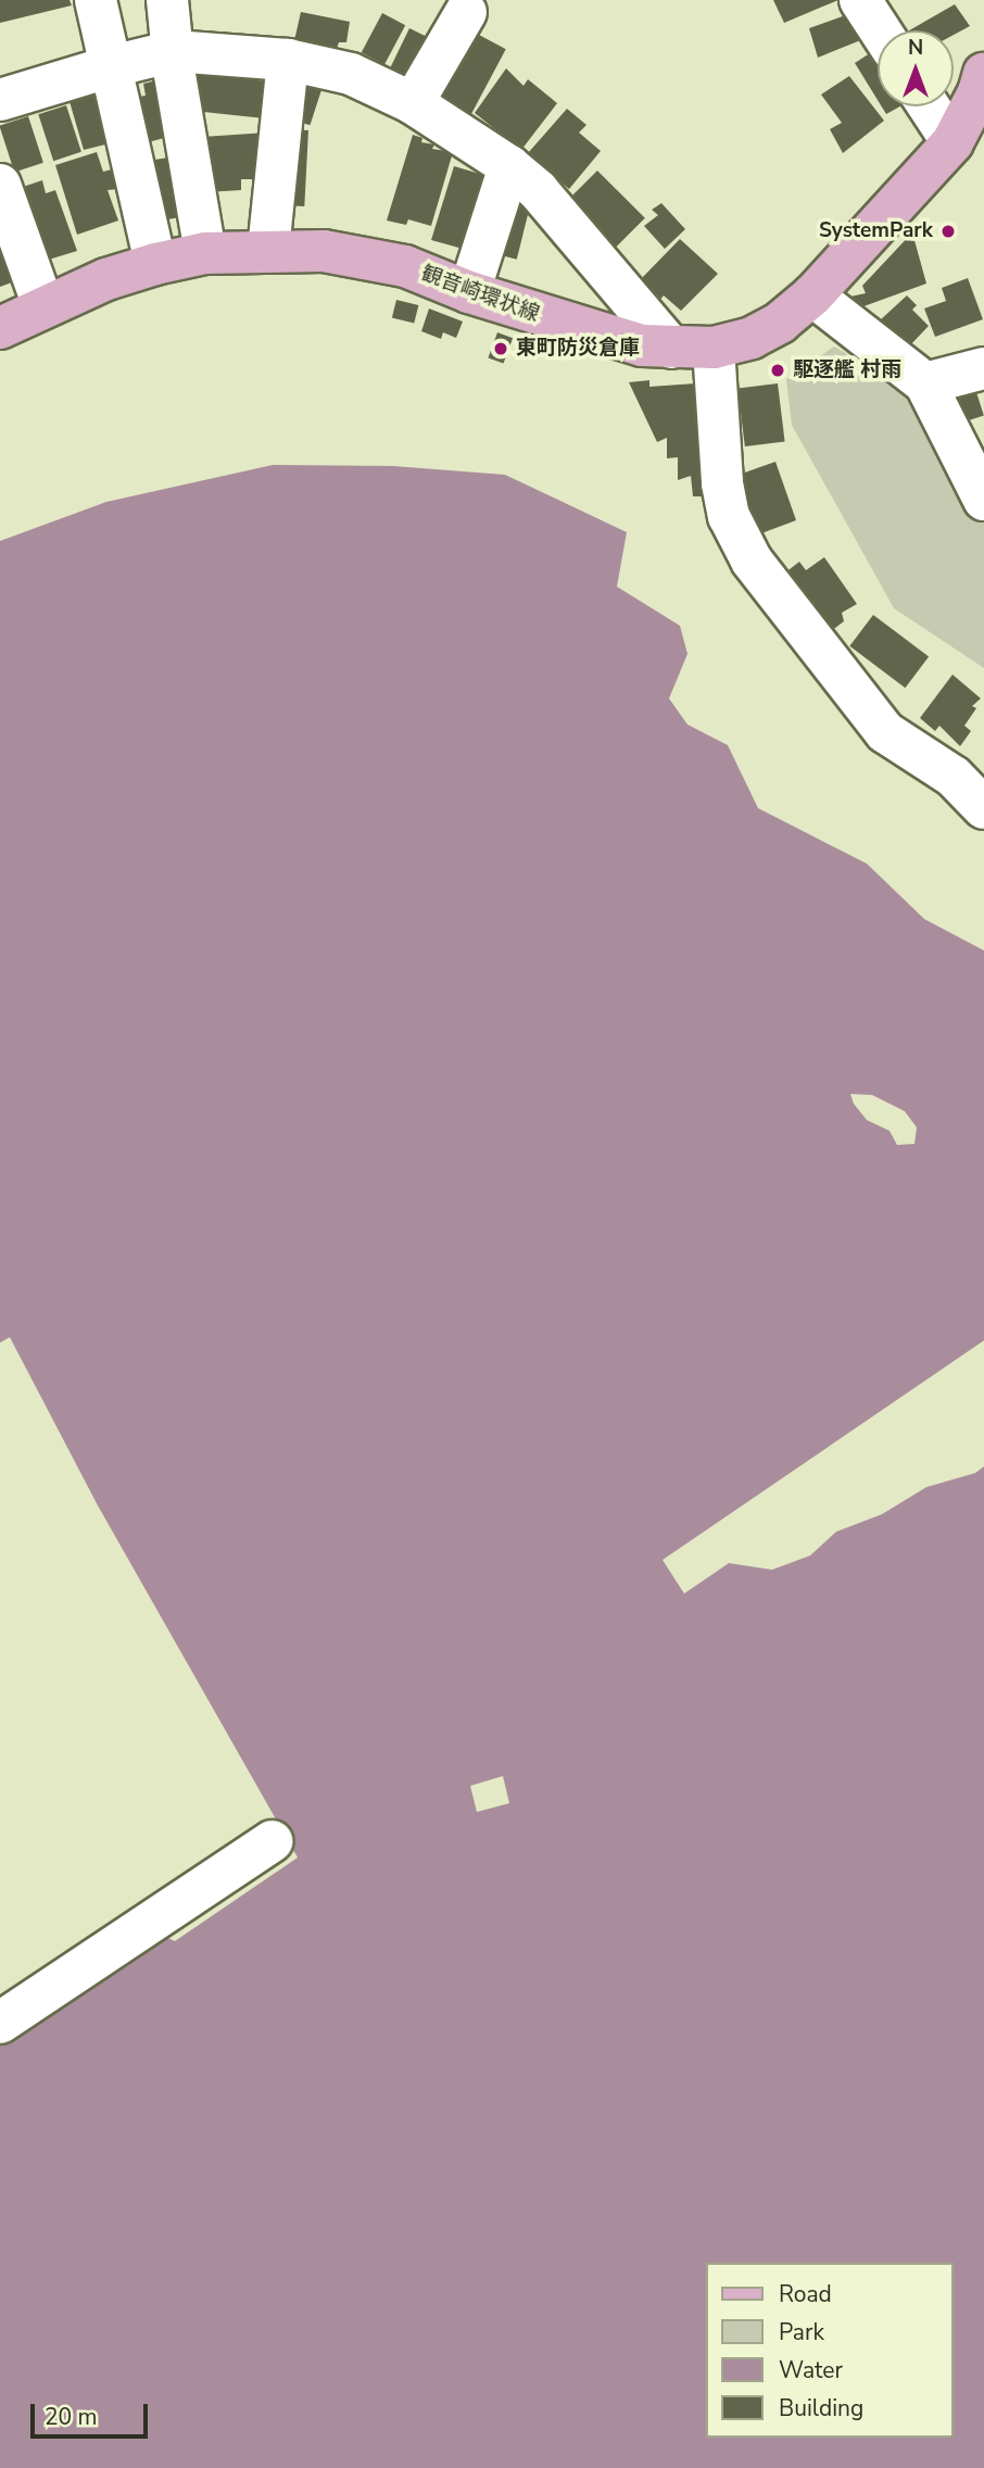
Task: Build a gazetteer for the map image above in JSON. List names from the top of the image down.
{
  "streets": {
    "main road": ["観音崎環状線"]
  },
  "places": ["SystemPark", "東町防災倉庫", "駆逐艦 村雨"],
  "legend": [
    "Road",
    "Park",
    "Water",
    "Building"
  ],
  "scale_bar": "20 m",
  "north": "top"
}
